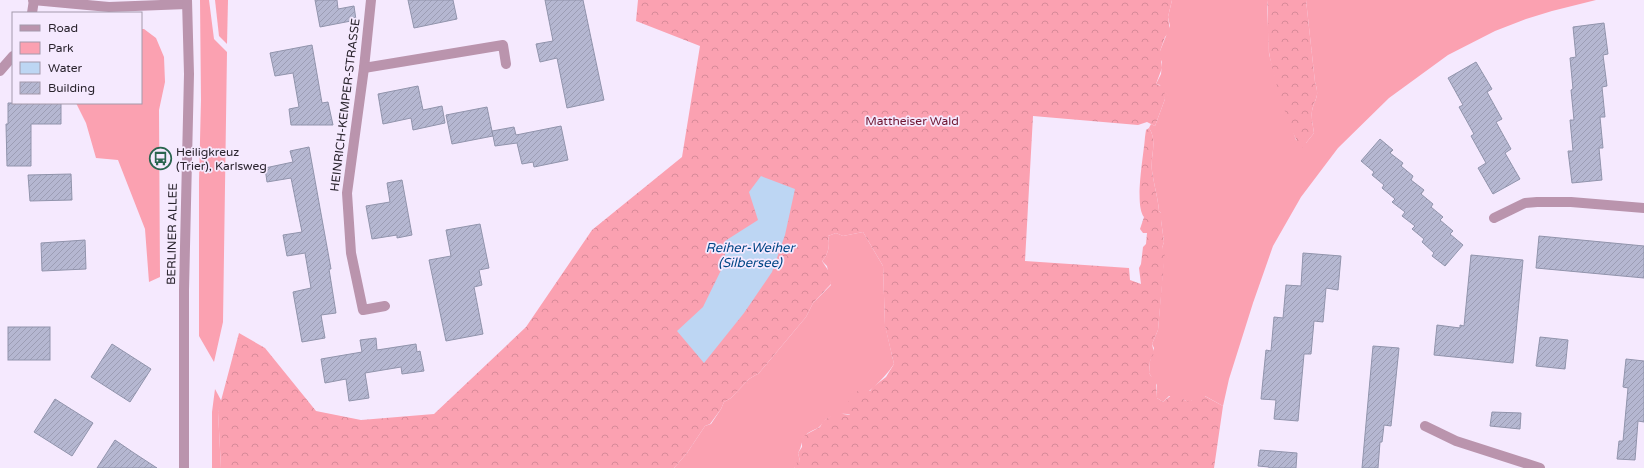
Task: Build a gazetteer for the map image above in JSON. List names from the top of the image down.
{
  "streets": {
    "street": ["HEINRICH-KEMPER-STRASSE", "BERLINER ALLEE"]
  },
  "water": ["Reiher-Weiher (Silbersee)"],
  "parks": ["Mattheiser Wald"],
  "places": {
    "bus stop": ["Heiligkreuz (Trier), Karlsweg"]
  },
  "legend": [
    "Road",
    "Park",
    "Water",
    "Building"
  ]
}
